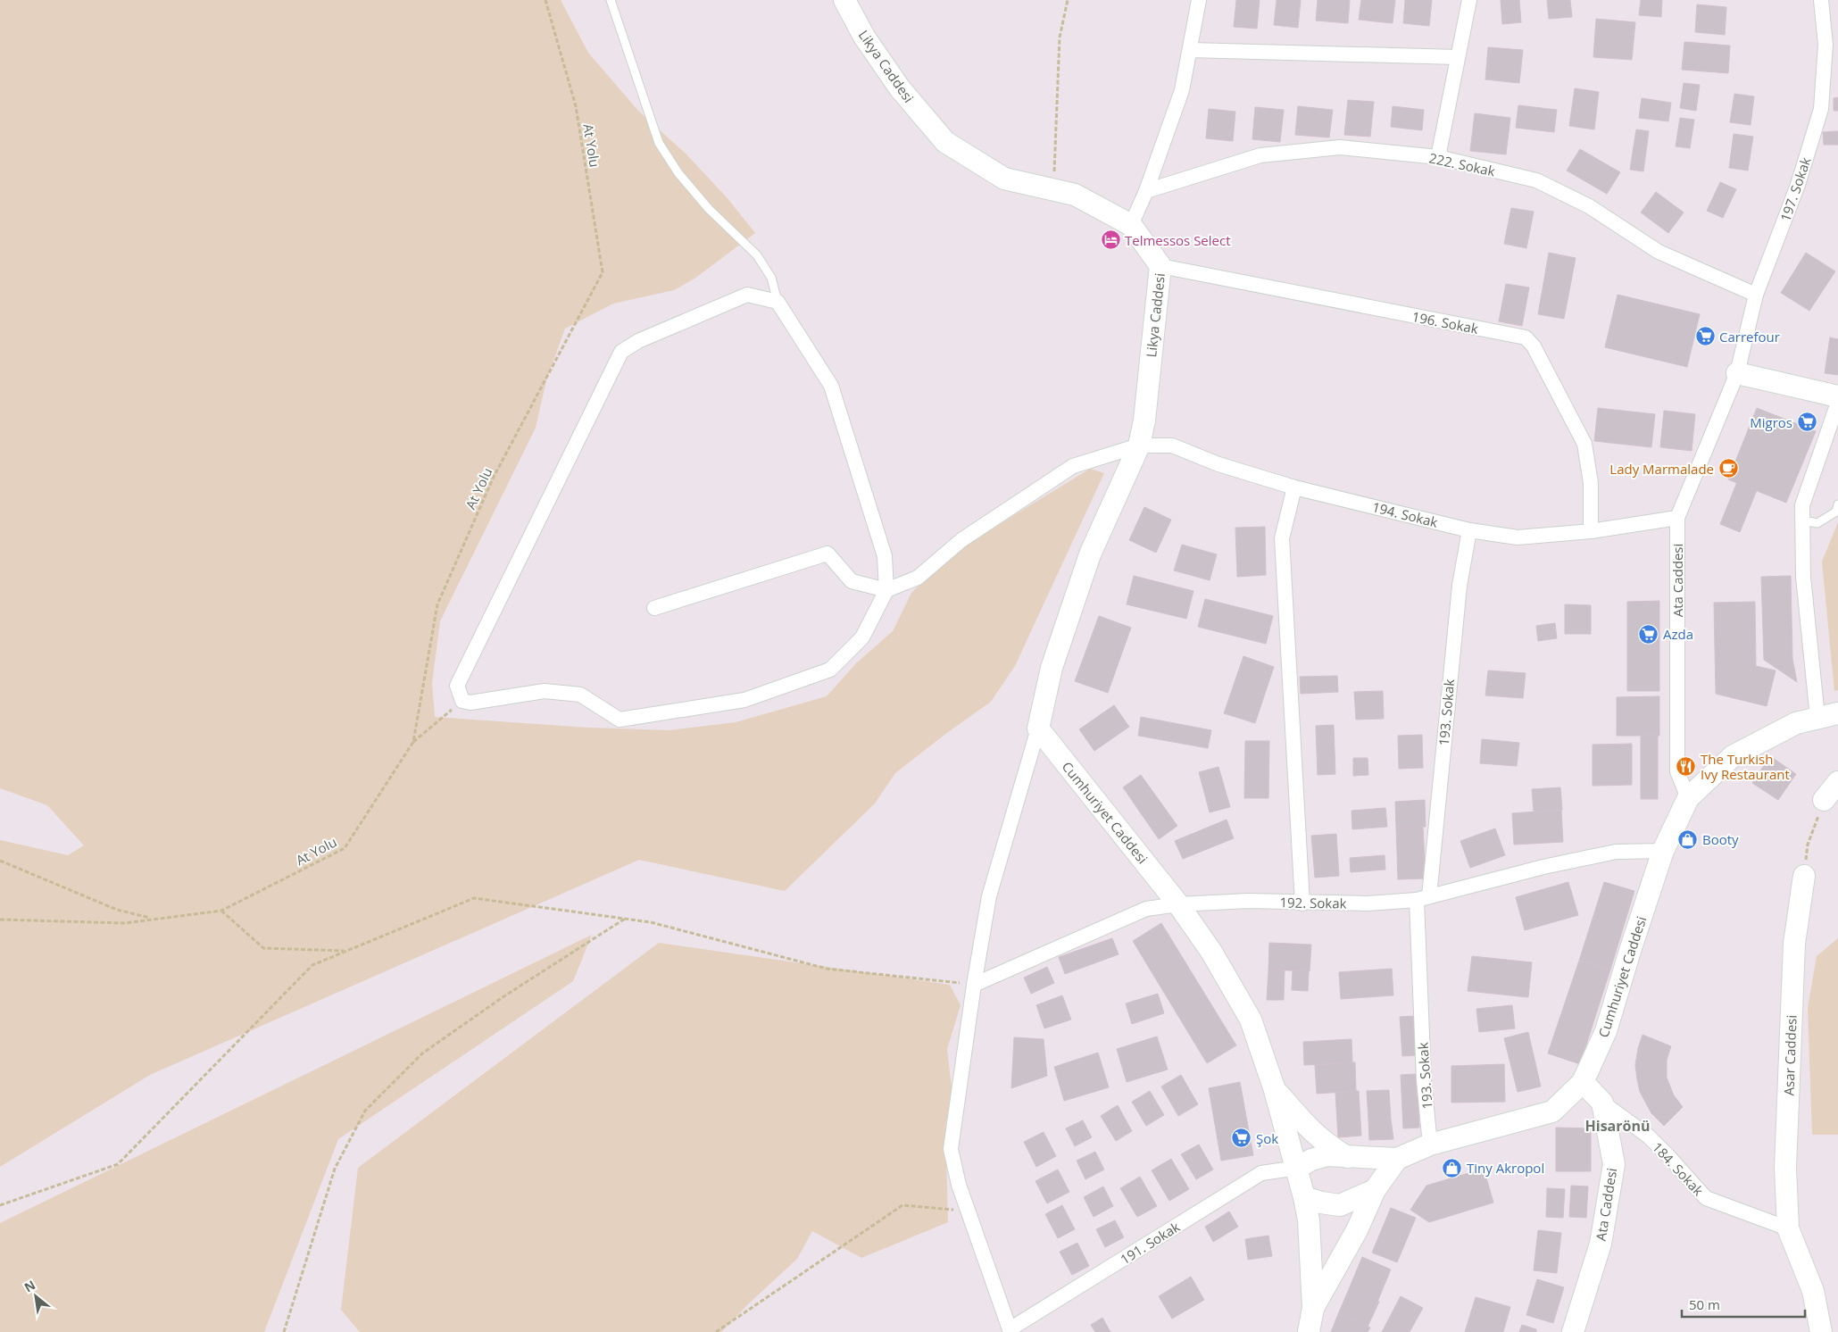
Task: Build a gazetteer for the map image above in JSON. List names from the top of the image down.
{
  "streets": {
    "street": [
      "Likya Caddesi",
      "222. Sokak",
      "197. Sokak",
      "196. Sokak",
      "194. Sokak",
      "Ata Caddesi",
      "193. Sokak",
      "Cumhuriyet Caddesi",
      "192. Sokak",
      "Asar Caddesi",
      "184. Sokak",
      "191. Sokak"
    ],
    "path": ["At Yolu"]
  },
  "crossings": [
    ["Likya Caddesi", "196. Sokak"],
    ["Likya Caddesi", "194. Sokak"],
    ["222. Sokak", "197. Sokak"],
    ["197. Sokak", "Ata Caddesi"],
    ["196. Sokak", "194. Sokak"],
    ["194. Sokak", "Ata Caddesi"],
    ["194. Sokak", "193. Sokak"],
    ["Ata Caddesi", "Cumhuriyet Caddesi"],
    ["Ata Caddesi", "184. Sokak"],
    ["193. Sokak", "Cumhuriyet Caddesi"],
    ["193. Sokak", "192. Sokak"],
    ["Cumhuriyet Caddesi", "192. Sokak"],
    ["Cumhuriyet Caddesi", "191. Sokak"],
    ["Asar Caddesi", "184. Sokak"]
  ],
  "districts": ["Hisarönü"],
  "places": {
    "hotel": ["Telmessos Select"],
    "supermarket": [
      "Carrefour",
      "Migros",
      "Azda",
      "Şok"
    ],
    "cafe": ["Lady Marmalade"],
    "restaurant": ["The Turkish Ivy Restaurant"],
    "shop": ["Booty", "Tiny Akropol"]
  },
  "scale_bar": "50 m",
  "north": "top left"
}
